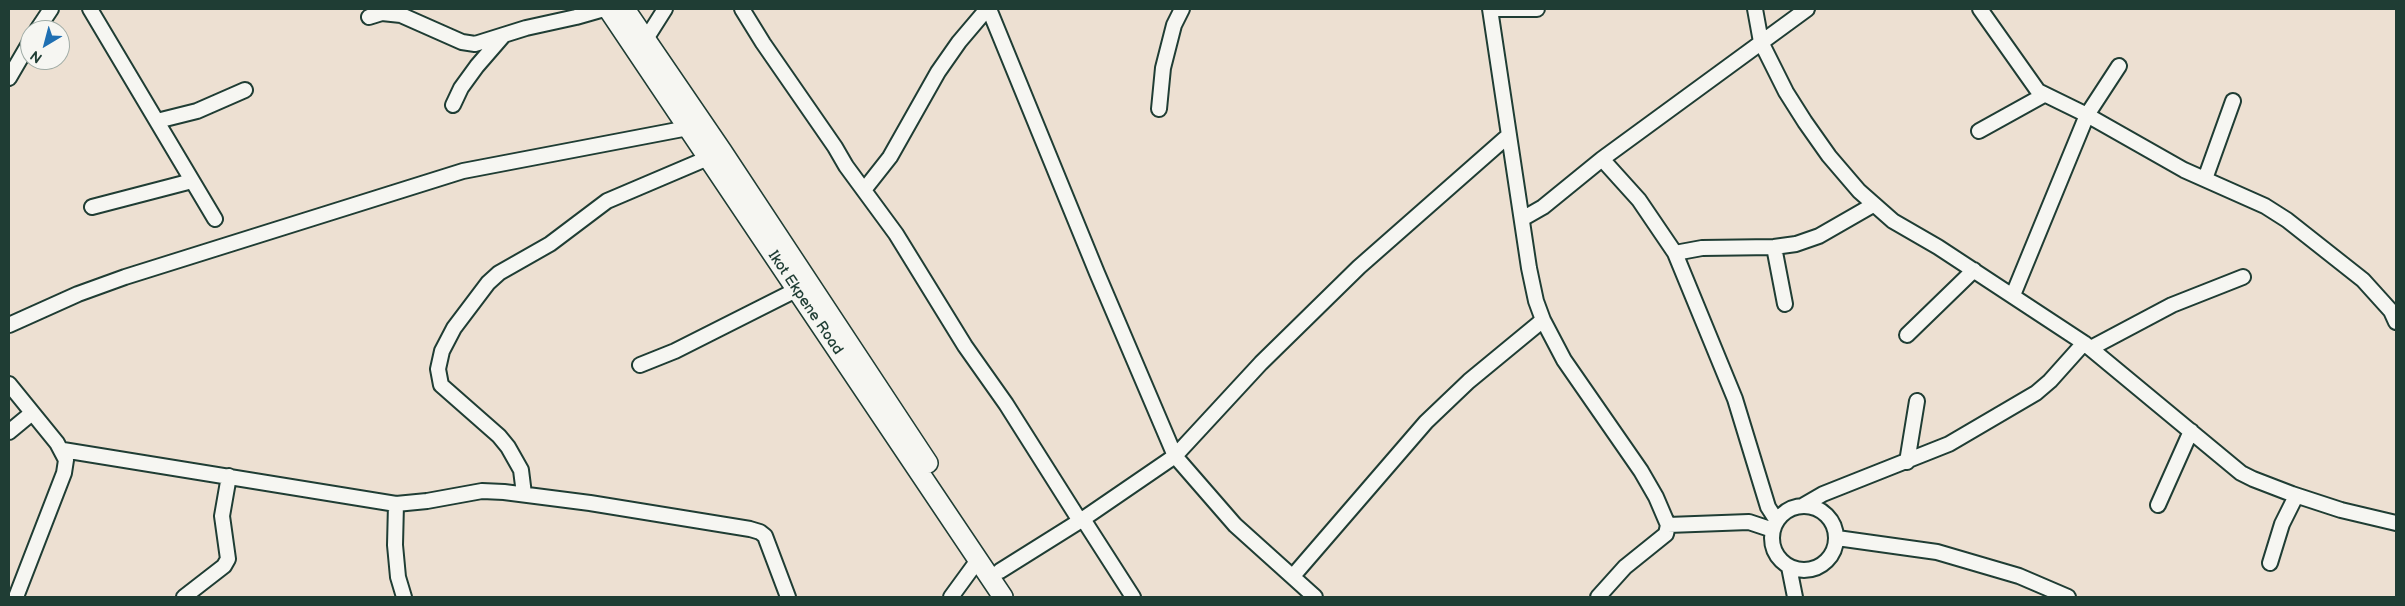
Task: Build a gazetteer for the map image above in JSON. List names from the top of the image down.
{
  "streets": {
    "highway": ["Ikot Ekpene Road"]
  },
  "north": "bottom left"
}
